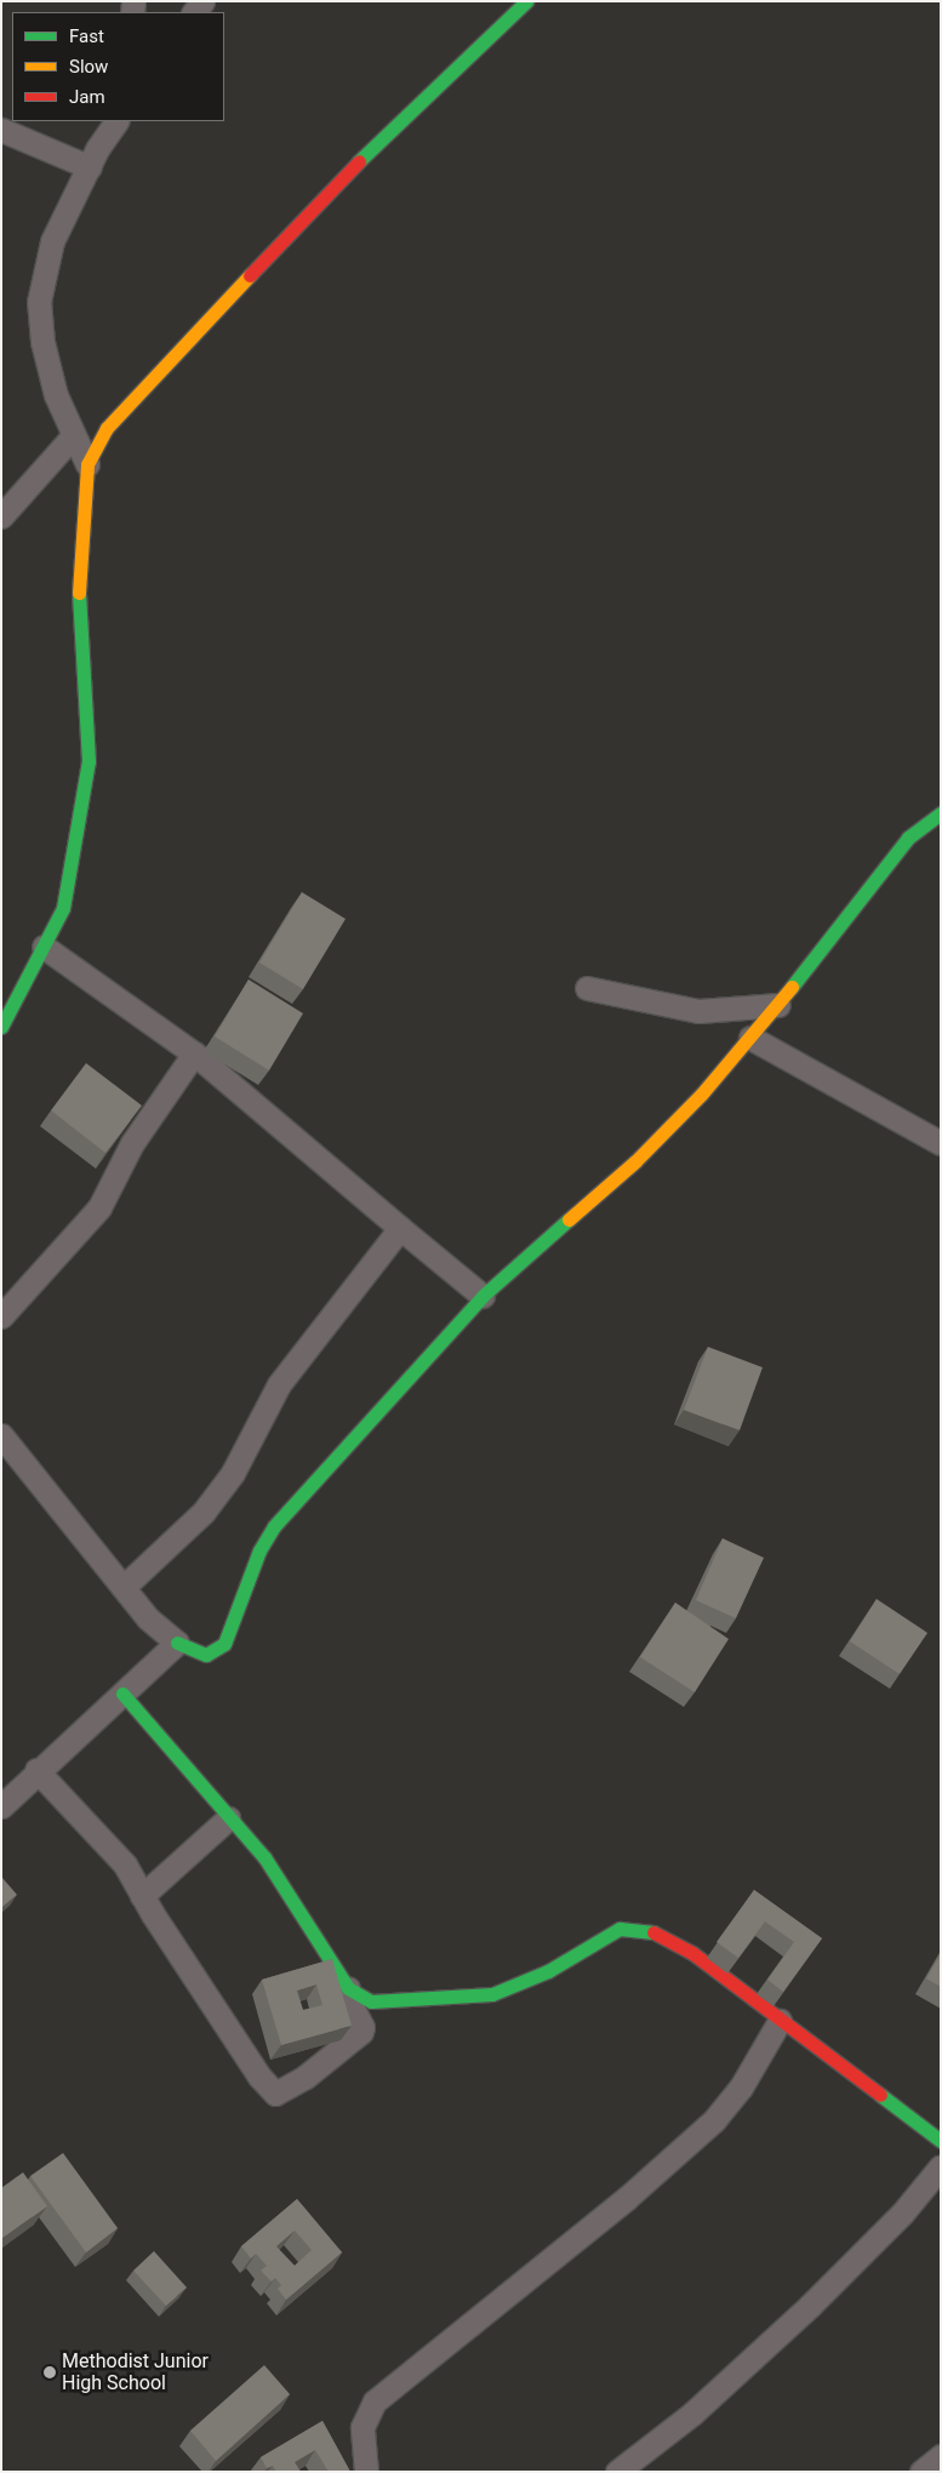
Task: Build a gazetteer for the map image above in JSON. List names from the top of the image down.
{
  "places": ["Methodist Junior High School"],
  "legend": ["Fast", "Slow", "Jam"]
}
